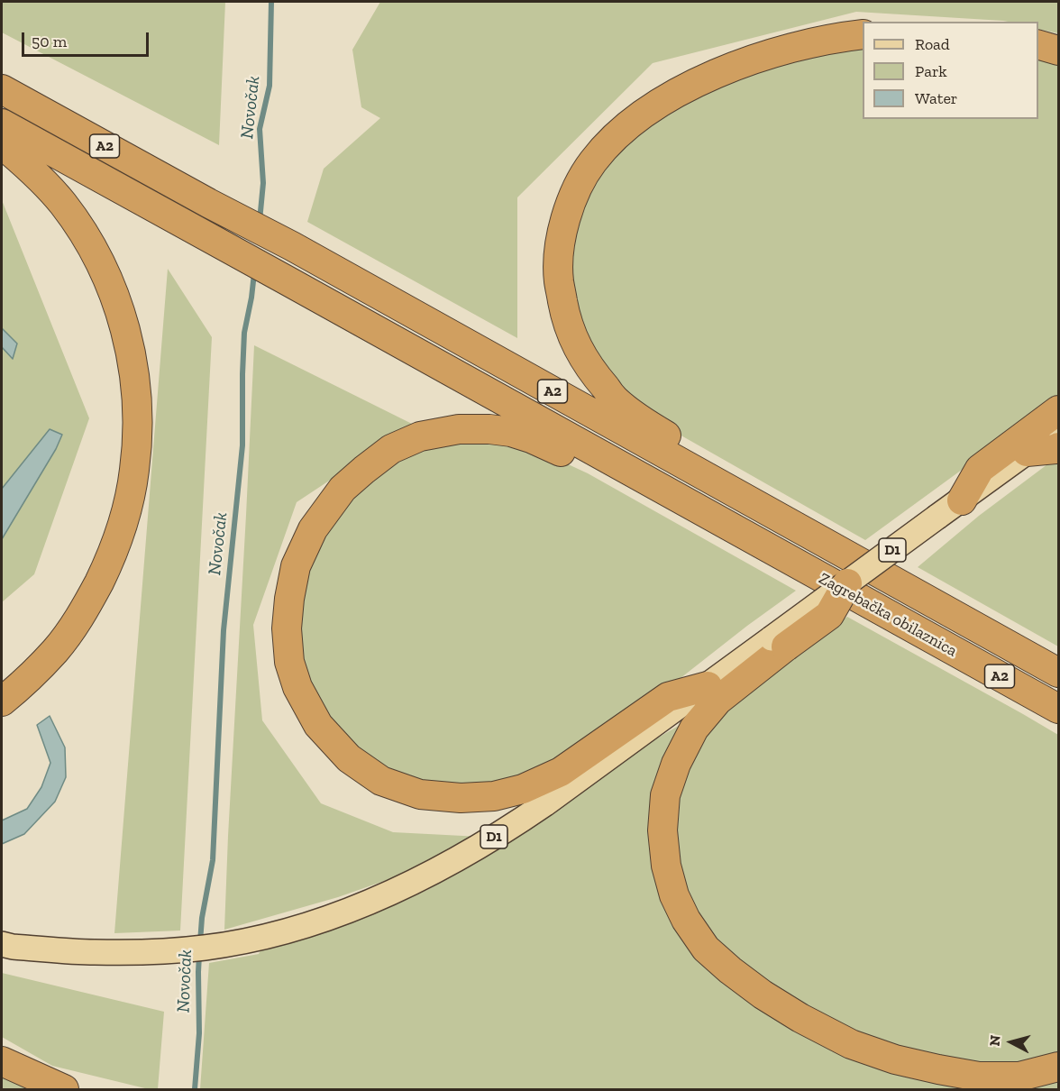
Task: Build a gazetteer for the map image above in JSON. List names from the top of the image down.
{
  "streets": {
    "highway": ["A2", "Zagrebačka obilaznica"],
    "main road": ["D1"]
  },
  "crossings": [
    ["A2", "Zagrebačka obilaznica"]
  ],
  "water": ["Novočak"],
  "legend": ["Road", "Park", "Water"],
  "scale_bar": "50 m",
  "north": "left"
}
